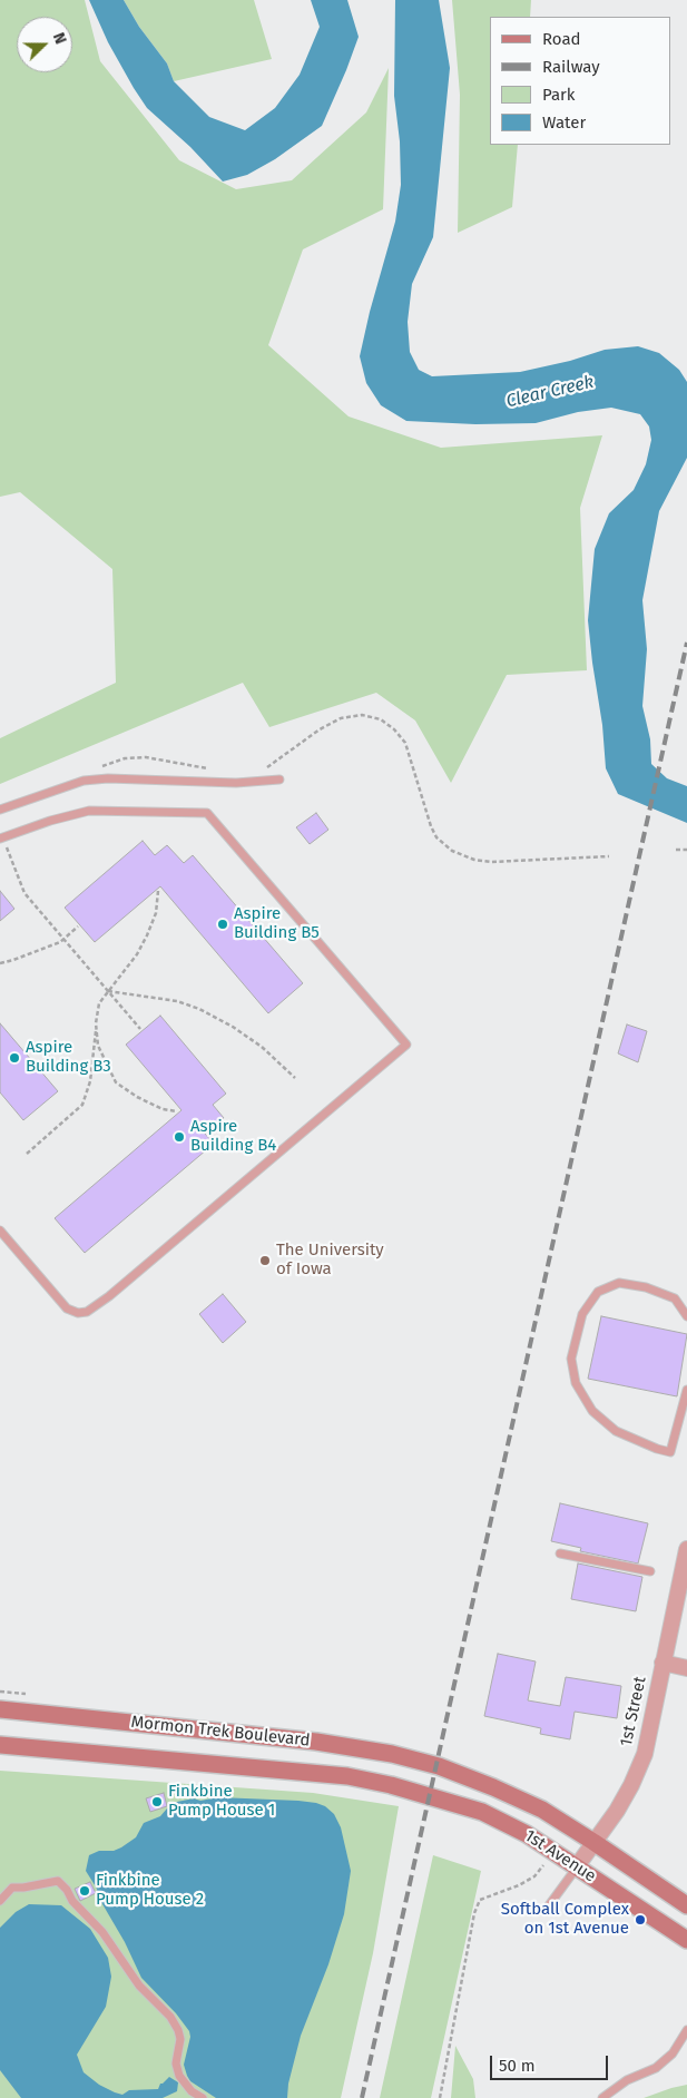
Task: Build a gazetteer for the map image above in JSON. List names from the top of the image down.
{
  "streets": {
    "main road": ["Mormon Trek Boulevard", "1st Avenue"],
    "street": ["1st Street"]
  },
  "crossings": [
    ["1st Street", "1st Avenue"],
    ["Mormon Trek Boulevard", "1st Avenue"]
  ],
  "water": ["Clear Creek"],
  "places": [
    "Aspire Building B5",
    "Aspire Building B3",
    "Aspire Building B4",
    "The University of Iowa",
    "Finkbine Pump House 1",
    "Finkbine Pump House 2",
    "Softball Complex on 1st Avenue"
  ],
  "legend": [
    "Road",
    "Railway",
    "Park",
    "Water"
  ],
  "scale_bar": "50 m",
  "north": "right"
}
